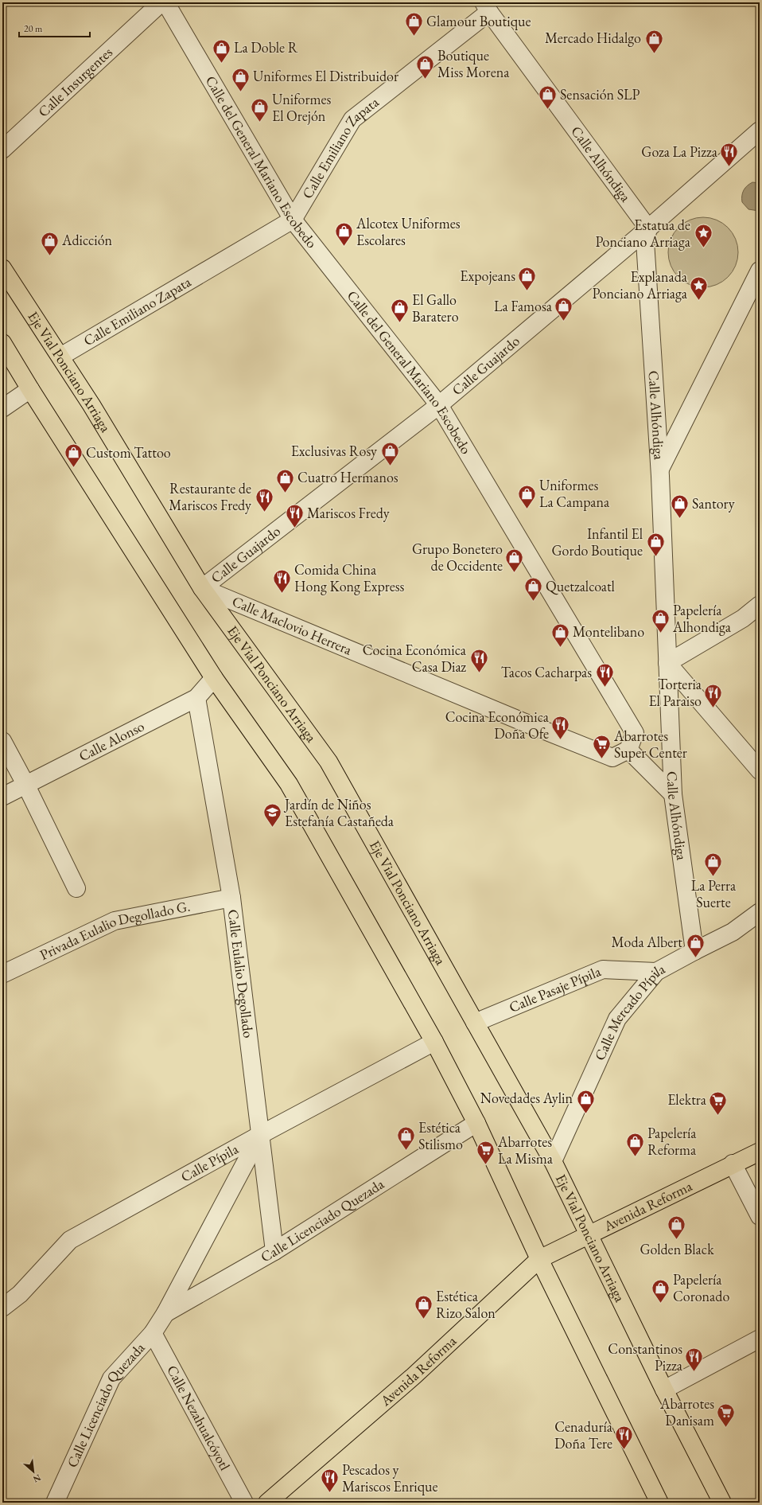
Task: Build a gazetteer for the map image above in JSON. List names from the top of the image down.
{
  "streets": {
    "main road": ["Eje Vial Ponciano Arriaga", "Avenida Reforma"],
    "street": [
      "Calle Insurgentes",
      "Calle Emiliano Zapata",
      "Calle del General Mariano Escobedo",
      "Calle Alhóndiga",
      "Calle Guajardo",
      "Calle Maclovio Herrera",
      "Calle Alonso",
      "Privada Eulalio Degollado G.",
      "Calle Eulalio Degollado",
      "Calle Pasaje Pípila",
      "Calle Mercado Pípila",
      "Calle Pípila",
      "Calle Licenciado Quezada",
      "Calle Nezahualcóyotl"
    ]
  },
  "crossings": [
    ["Calle Emiliano Zapata", "Calle del General Mariano Escobedo"],
    ["Calle Emiliano Zapata", "Calle Alhóndiga"],
    ["Calle Emiliano Zapata", "Eje Vial Ponciano Arriaga"],
    ["Calle del General Mariano Escobedo", "Calle Guajardo"],
    ["Calle del General Mariano Escobedo", "Calle Maclovio Herrera"],
    ["Calle Alhóndiga", "Calle Guajardo"],
    ["Calle Alhóndiga", "Calle Mercado Pípila"],
    ["Calle Guajardo", "Eje Vial Ponciano Arriaga"],
    ["Calle Guajardo", "Calle Maclovio Herrera"],
    ["Eje Vial Ponciano Arriaga", "Calle Maclovio Herrera"],
    ["Eje Vial Ponciano Arriaga", "Calle Pasaje Pípila"],
    ["Eje Vial Ponciano Arriaga", "Calle Mercado Pípila"],
    ["Eje Vial Ponciano Arriaga", "Avenida Reforma"],
    ["Calle Alonso", "Calle Eulalio Degollado"],
    ["Privada Eulalio Degollado G.", "Calle Eulalio Degollado"],
    ["Calle Eulalio Degollado", "Calle Pípila"],
    ["Calle Eulalio Degollado", "Calle Licenciado Quezada"],
    ["Calle Pasaje Pípila", "Calle Mercado Pípila"],
    ["Calle Pípila", "Calle Licenciado Quezada"],
    ["Calle Licenciado Quezada", "Calle Nezahualcóyotl"]
  ],
  "places": {
    "shop": [
      "Glamour Boutique",
      "Mercado Hidalgo",
      "La Doble R",
      "Boutique Miss Morena",
      "Uniformes El Distribuidor",
      "Sensación SLP",
      "Uniformes El Orejón",
      "Alcotex Uniformes Escolares",
      "Adicción",
      "Expojeans",
      "La Famosa",
      "El Gallo Baratero",
      "Exclusivas Rosy",
      "Custom Tattoo",
      "Cuatro Hermanos",
      "Uniformes La Campana",
      "Santory",
      "Infantil El Gordo Boutique",
      "Grupo Bonetero de Occidente",
      "Quetzalcoatl",
      "Papelería Alhondiga",
      "Montelibano",
      "La Perra Suerte",
      "Moda Albert",
      "Novedades Aylin",
      "Estética Stilismo",
      "Papelería Reforma",
      "Golden Black",
      "Papelería Coronado",
      "Estética Rizo Salon"
    ],
    "restaurant": [
      "Goza La Pizza",
      "Restaurante de Mariscos Fredy",
      "Mariscos Fredy",
      "Comida China Hong Kong Express",
      "Cocina Económica Casa Diaz",
      "Tacos Cacharpas",
      "Torteria El Paraiso",
      "Cocina Económica Doña Ofe",
      "Constantinos Pizza",
      "Cenaduría Doña Tere",
      "Pescados y Mariscos Enrique"
    ],
    "place": ["Estatua de Ponciano Arriaga", "Explanada Ponciano Arriaga"],
    "supermarket": [
      "Abarrotes Super Center",
      "Elektra",
      "Abarrotes La Misma",
      "Abarrotes Danisam"
    ],
    "school or university": ["Jardín de Niños Estefanía Castañeda"]
  },
  "scale_bar": "20 m",
  "north": "bottom right"
}
